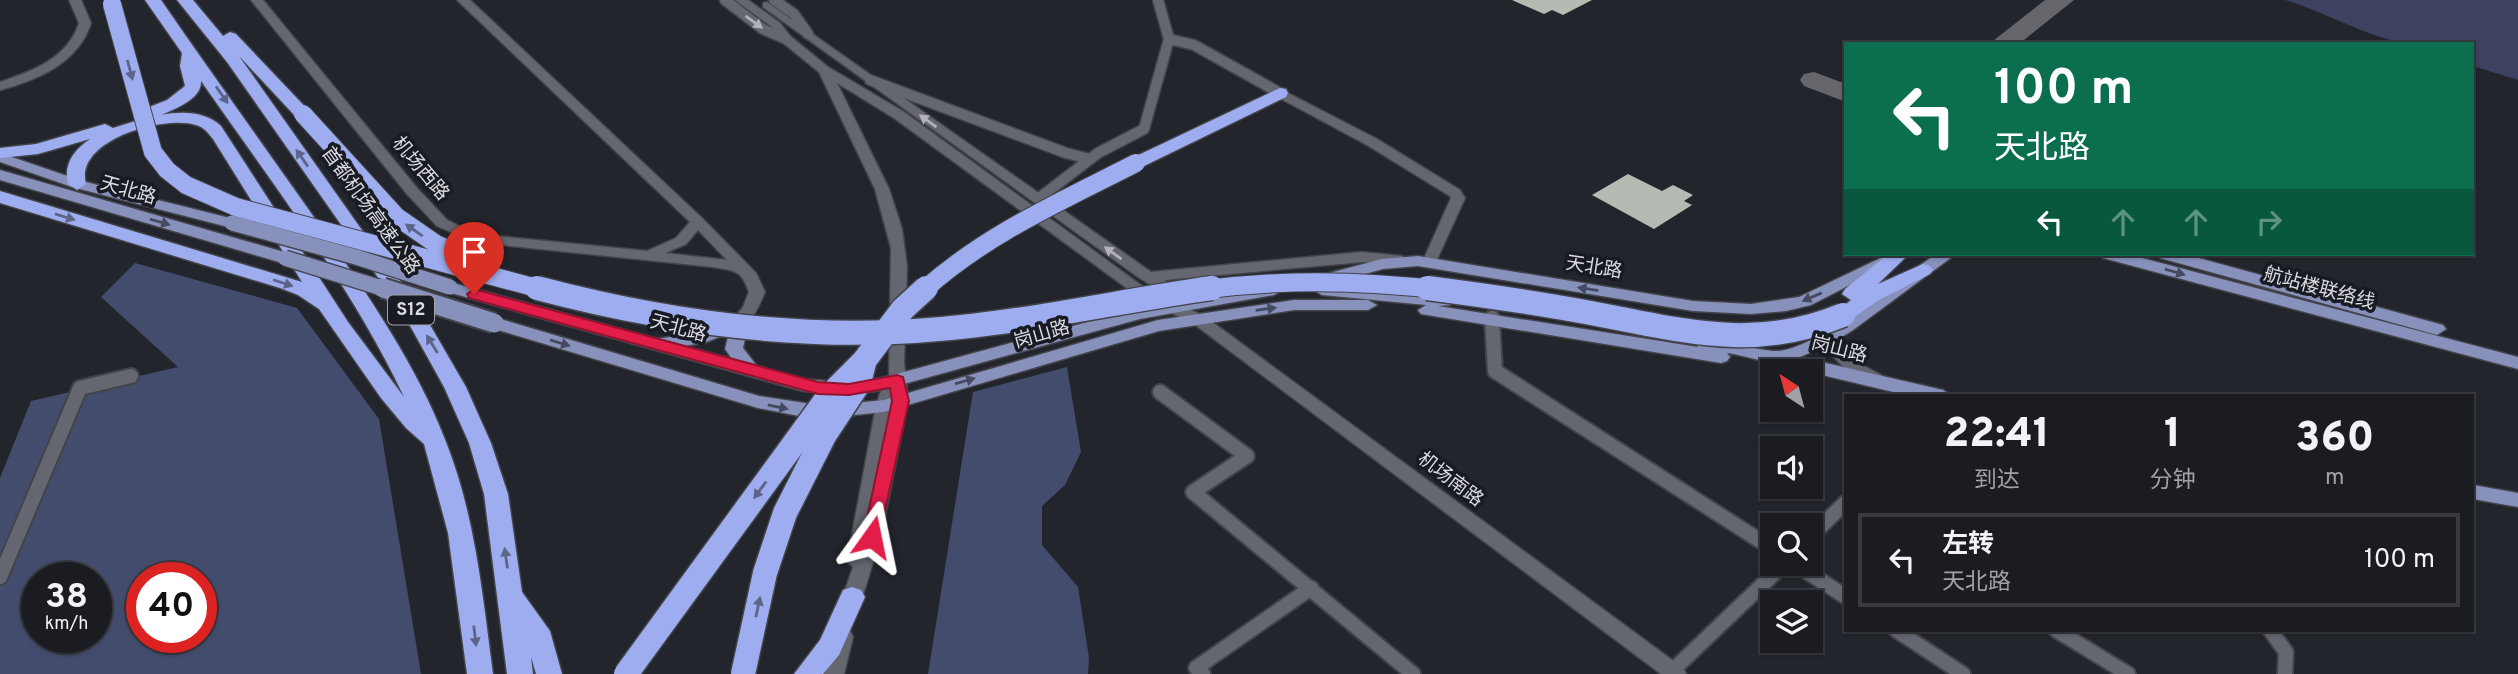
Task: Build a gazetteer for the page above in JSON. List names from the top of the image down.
{
  "streets": {
    "highway": ["首都机场高速公路", "S12"],
    "main road": ["天北路", "航站楼联络线", "岗山路"],
    "street": ["机场西路", "机场南路"]
  },
  "crossings": [
    ["天北路", "岗山路"],
    ["天北路", "机场南路"],
    ["岗山路", "机场南路"]
  ],
  "north": "top left",
  "page": {
    "turn": ["100 m", "天北路"],
    "eta": [
      "22:41",
      "到达",
      "1",
      "分钟",
      "360",
      "m"
    ],
    "list": [
      {
        "name": "左转",
        "note": "天北路",
        "value": "100 m"
      }
    ],
    "speed": "38 km/h",
    "limit": "40"
  }
}
